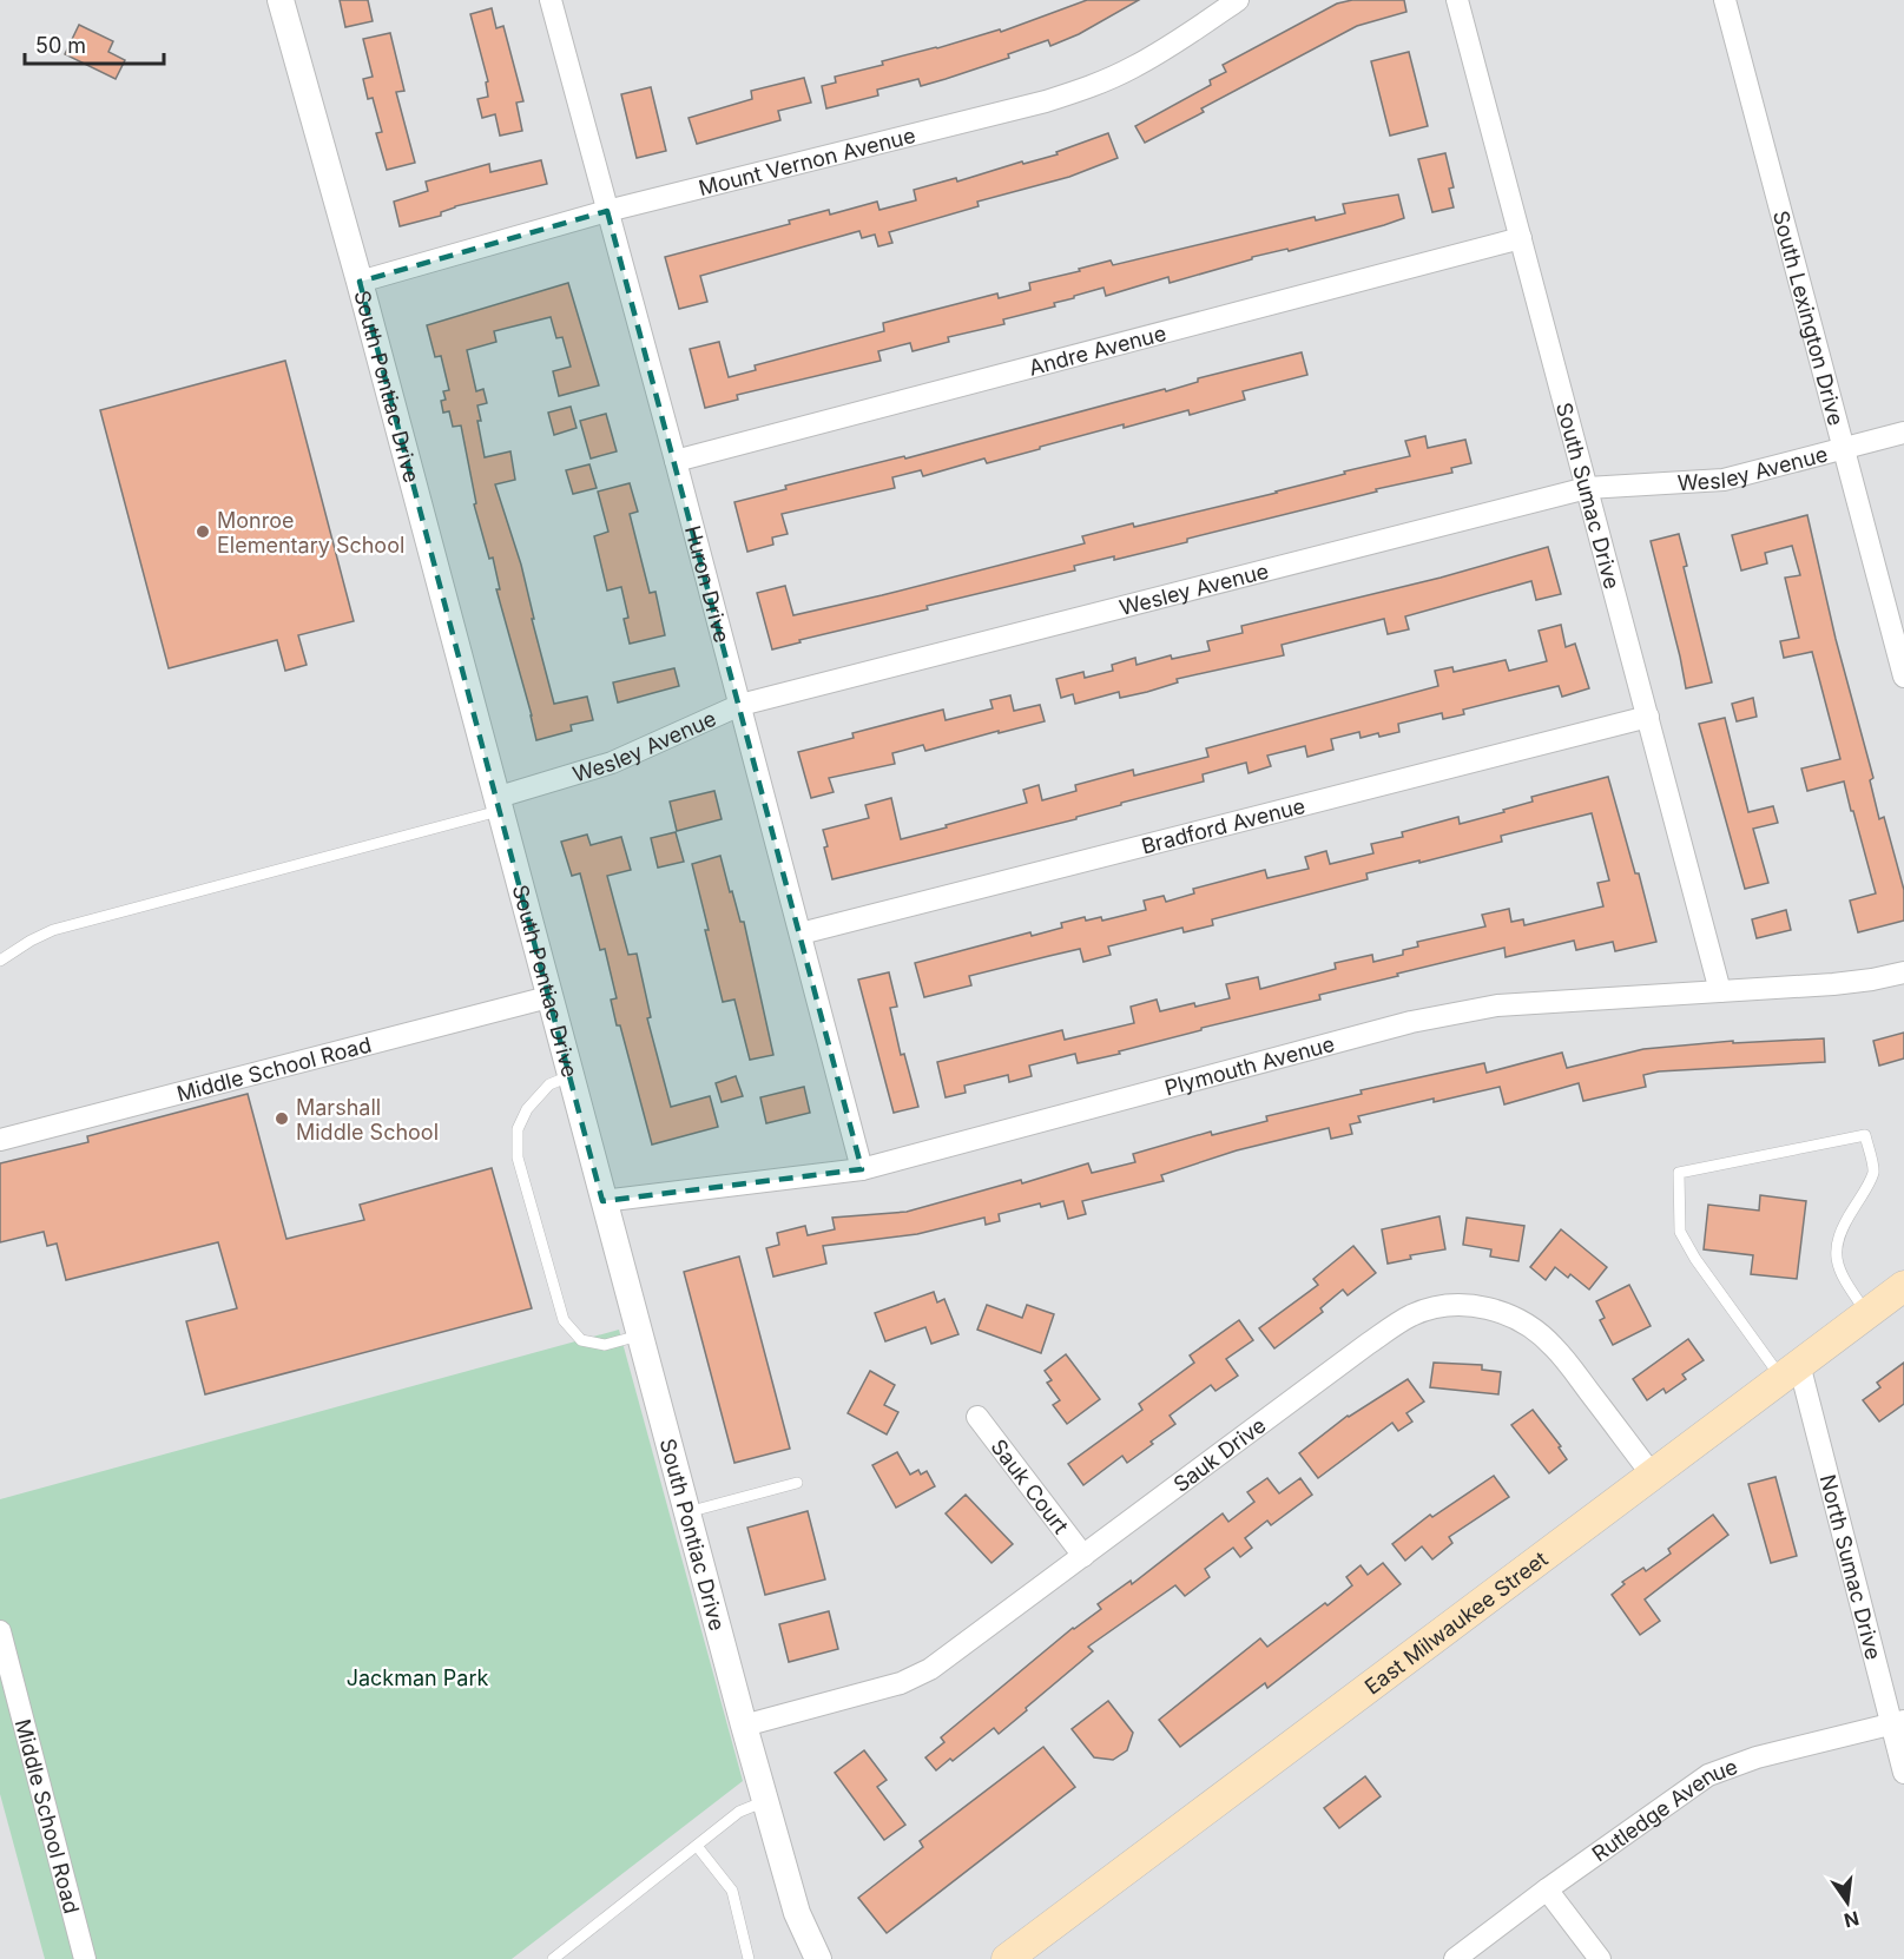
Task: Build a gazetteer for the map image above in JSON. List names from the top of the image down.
{
  "streets": {
    "main road": ["East Milwaukee Street"],
    "street": [
      "Mount Vernon Avenue",
      "South Lexington Drive",
      "Andre Avenue",
      "South Pontiac Drive",
      "Wesley Avenue",
      "South Sumac Drive",
      "Huron Drive",
      "Bradford Avenue",
      "Plymouth Avenue",
      "Middle School Road",
      "Sauk Drive",
      "Sauk Court",
      "North Sumac Drive",
      "Rutledge Avenue"
    ]
  },
  "crossings": [
    ["Mount Vernon Avenue", "South Pontiac Drive"],
    ["Mount Vernon Avenue", "Huron Drive"],
    ["South Lexington Drive", "Wesley Avenue"],
    ["Andre Avenue", "South Sumac Drive"],
    ["Andre Avenue", "Huron Drive"],
    ["South Pontiac Drive", "Wesley Avenue"],
    ["South Pontiac Drive", "Plymouth Avenue"],
    ["South Pontiac Drive", "Middle School Road"],
    ["South Pontiac Drive", "Sauk Drive"],
    ["Wesley Avenue", "South Sumac Drive"],
    ["Wesley Avenue", "Huron Drive"],
    ["South Sumac Drive", "Bradford Avenue"],
    ["South Sumac Drive", "Plymouth Avenue"],
    ["Huron Drive", "Bradford Avenue"],
    ["Huron Drive", "Plymouth Avenue"],
    ["Sauk Drive", "Sauk Court"],
    ["Sauk Drive", "East Milwaukee Street"],
    ["North Sumac Drive", "East Milwaukee Street"],
    ["North Sumac Drive", "Rutledge Avenue"]
  ],
  "parks": ["Jackman Park"],
  "places": ["Monroe Elementary School", "Marshall Middle School"],
  "scale_bar": "50 m",
  "north": "bottom"
}
